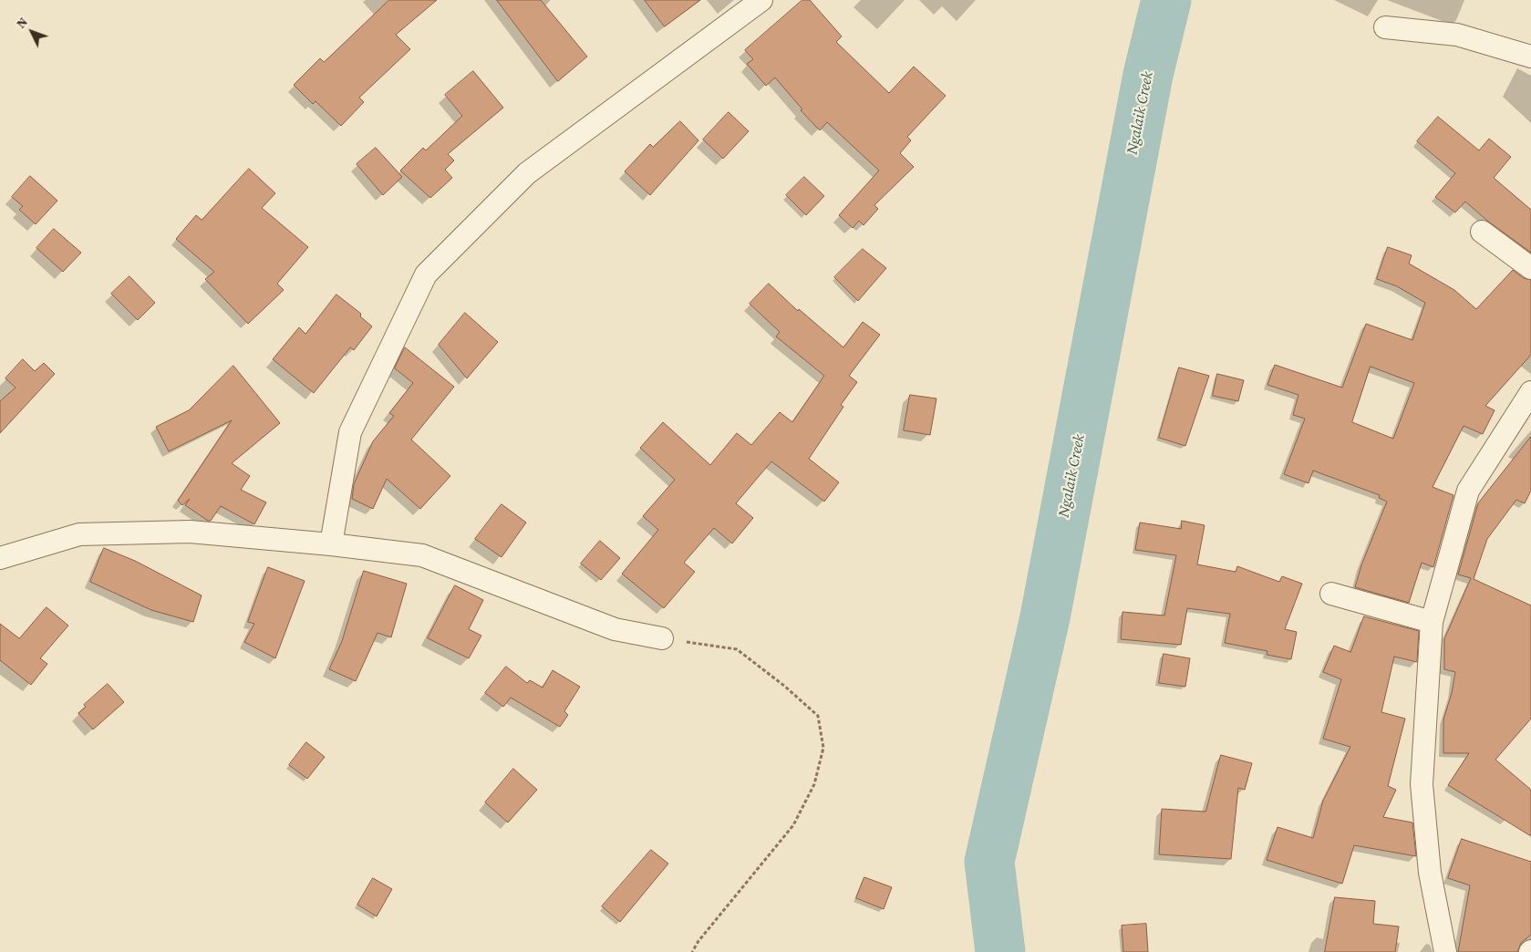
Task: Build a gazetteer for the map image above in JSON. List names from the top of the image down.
{
  "water": ["Ngalaik Creek"],
  "north": "top left"
}
